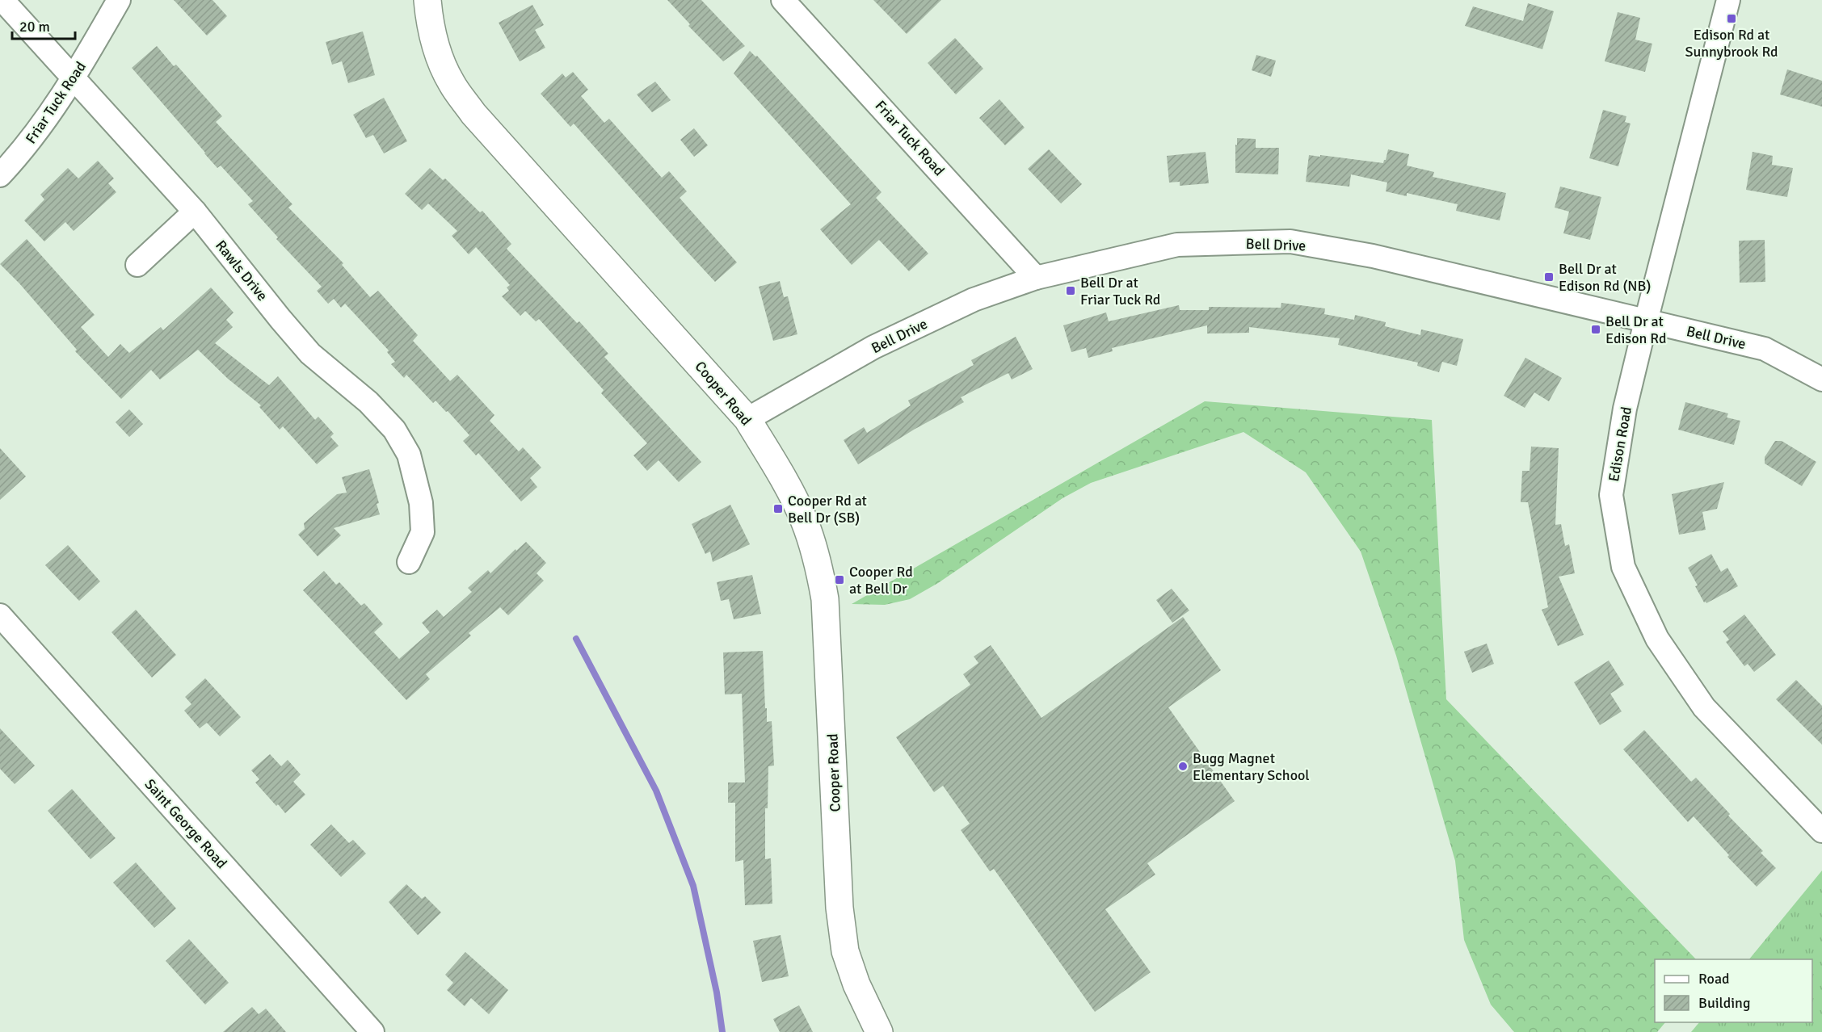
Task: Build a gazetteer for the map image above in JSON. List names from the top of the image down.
{
  "streets": {
    "street": [
      "Friar Tuck Road",
      "Bell Drive",
      "Rawls Drive",
      "Cooper Road",
      "Edison Road",
      "Saint George Road"
    ]
  },
  "crossings": [
    ["Friar Tuck Road", "Bell Drive"],
    ["Friar Tuck Road", "Rawls Drive"],
    ["Bell Drive", "Cooper Road"],
    ["Bell Drive", "Edison Road"]
  ],
  "places": {
    "transit": [
      "Edison Rd at Sunnybrook Rd",
      "Bell Dr at Edison Rd (NB)",
      "Bell Dr at Friar Tuck Rd",
      "Bell Dr at Edison Rd",
      "Cooper Rd at Bell Dr (SB)",
      "Cooper Rd at Bell Dr"
    ],
    "other": ["Bugg Magnet Elementary School"]
  },
  "legend": ["Road", "Building"],
  "scale_bar": "20 m"
}
